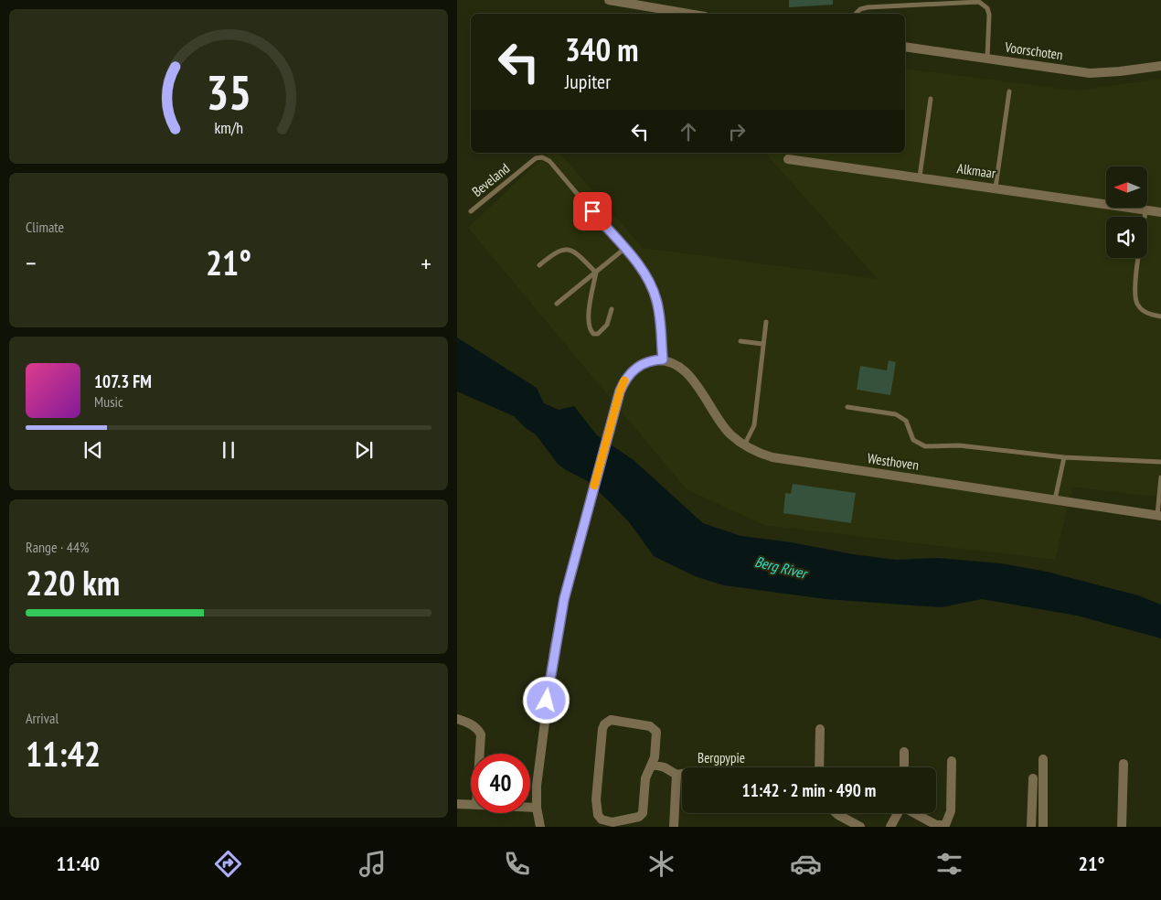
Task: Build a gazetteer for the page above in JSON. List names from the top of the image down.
{
  "streets": {
    "street": [
      "Voorschoten",
      "Alkmaar",
      "Westhoven",
      "Bergpypie"
    ],
    "lane": ["Beveland"]
  },
  "water": ["Berg River"],
  "north": "left",
  "page": {
    "turn": ["340 m", "Jupiter"],
    "tile": [
      "Climate",
      ["Range · 44%", "220 km"],
      ["Arrival", "11:42"]
    ],
    "heat": ["−", "21°", "+"],
    "song": ["107.3 FM", "Music"],
    "limit": "40",
    "trip": "11:42 · 2 min · 490 m",
    "tabs": ["11:40", "21°"],
    "gauge": ["35", "km/h"]
  }
}
